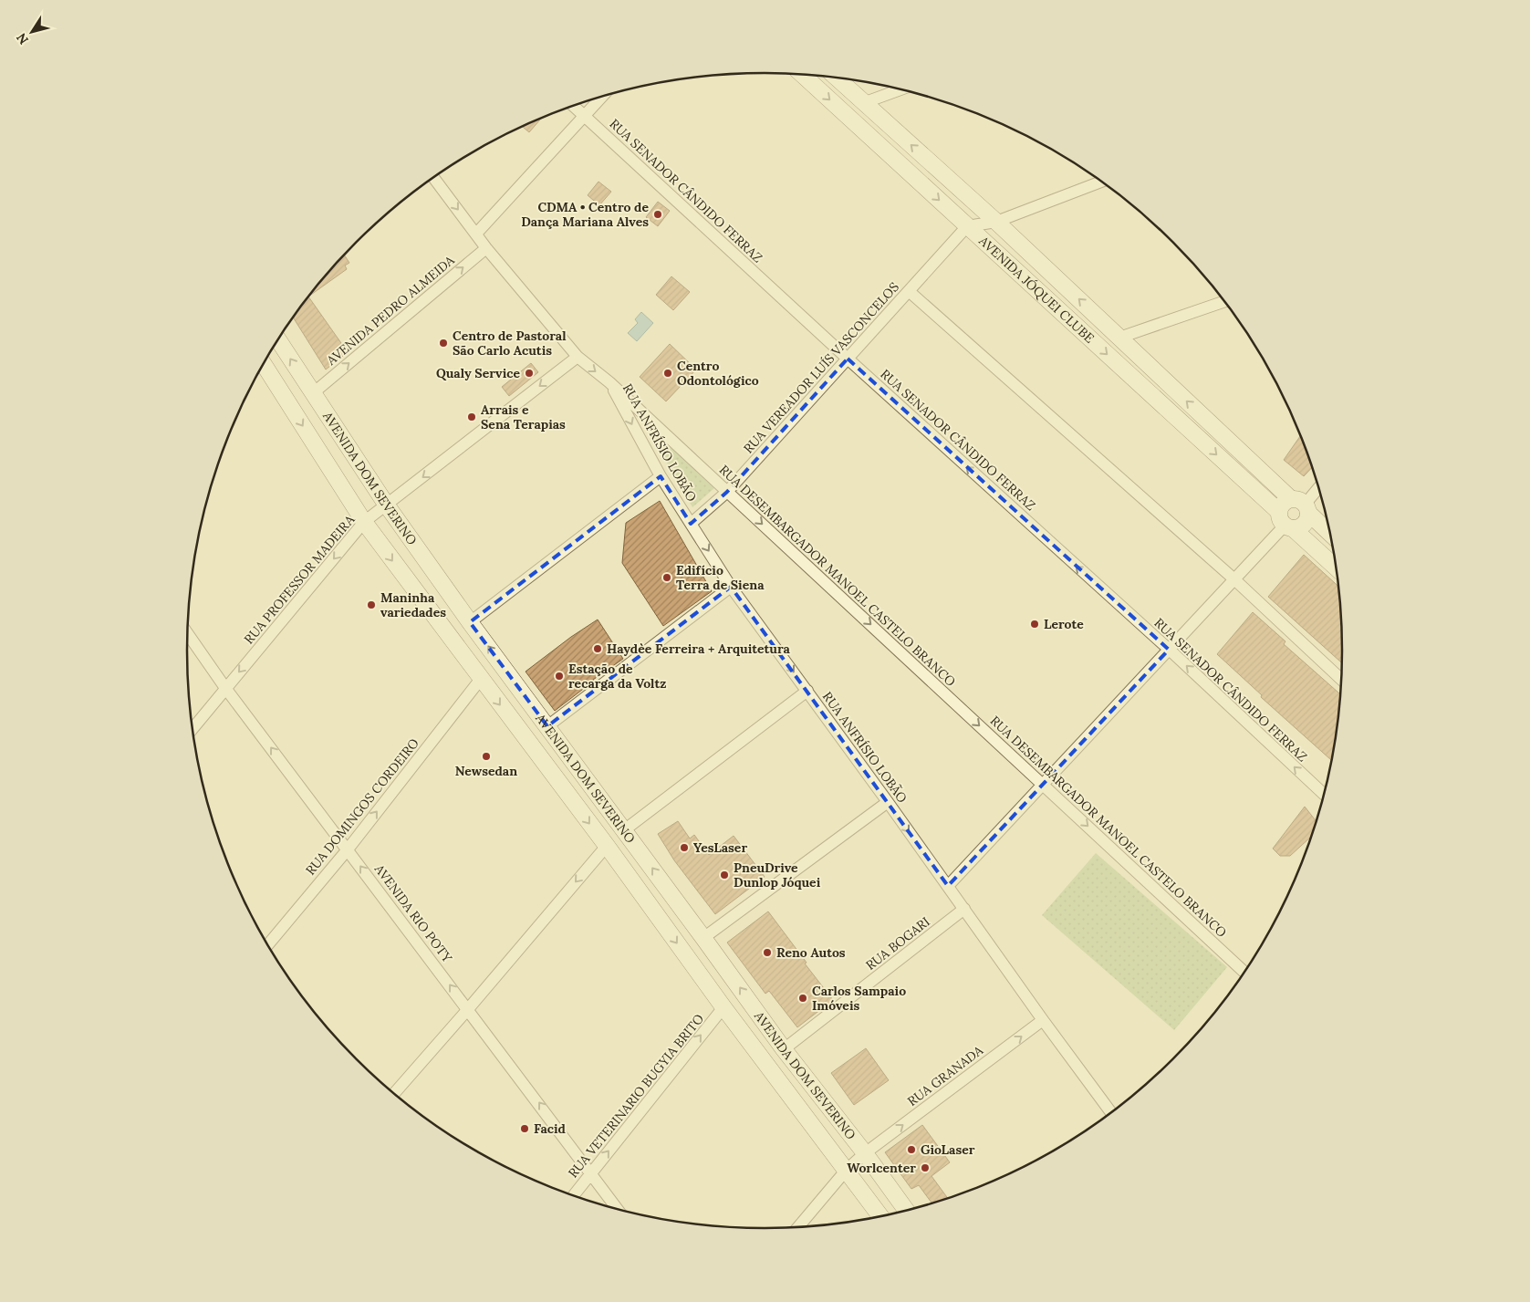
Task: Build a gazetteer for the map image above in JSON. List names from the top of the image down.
{
  "streets": {
    "main road": ["AVENIDA JÓQUEI CLUBE", "AVENIDA DOM SEVERINO"],
    "street": [
      "RUA SENADOR CÂNDIDO FERRAZ",
      "AVENIDA PEDRO ALMEIDA",
      "RUA VEREADOR LUÍS VASCONCELOS",
      "RUA ANFRÍSIO LOBÃO",
      "RUA DESEMBARGADOR MANOEL CASTELO BRANCO",
      "RUA PROFESSOR MADEIRA",
      "RUA DOMINGOS CORDEIRO",
      "AVENIDA RIO POTY",
      "RUA BOGARI",
      "RUA GRANADA",
      "RUA VETERINARIO BUGYIA BRITO"
    ]
  },
  "crossings": [
    ["RUA SENADOR CÂNDIDO FERRAZ", "RUA VEREADOR LUÍS VASCONCELOS"],
    ["AVENIDA JÓQUEI CLUBE", "RUA VEREADOR LUÍS VASCONCELOS"],
    ["AVENIDA PEDRO ALMEIDA", "AVENIDA DOM SEVERINO"],
    ["AVENIDA PEDRO ALMEIDA", "RUA DESEMBARGADOR MANOEL CASTELO BRANCO"],
    ["RUA VEREADOR LUÍS VASCONCELOS", "RUA ANFRÍSIO LOBÃO"],
    ["RUA VEREADOR LUÍS VASCONCELOS", "RUA DESEMBARGADOR MANOEL CASTELO BRANCO"],
    ["RUA ANFRÍSIO LOBÃO", "RUA DESEMBARGADOR MANOEL CASTELO BRANCO"],
    ["RUA ANFRÍSIO LOBÃO", "RUA BOGARI"],
    ["RUA ANFRÍSIO LOBÃO", "RUA GRANADA"],
    ["AVENIDA DOM SEVERINO", "RUA PROFESSOR MADEIRA"],
    ["AVENIDA DOM SEVERINO", "RUA DOMINGOS CORDEIRO"],
    ["AVENIDA DOM SEVERINO", "RUA BOGARI"],
    ["AVENIDA DOM SEVERINO", "RUA GRANADA"],
    ["AVENIDA DOM SEVERINO", "RUA VETERINARIO BUGYIA BRITO"],
    ["RUA DESEMBARGADOR MANOEL CASTELO BRANCO", "RUA PROFESSOR MADEIRA"],
    ["RUA PROFESSOR MADEIRA", "AVENIDA RIO POTY"],
    ["RUA DOMINGOS CORDEIRO", "AVENIDA RIO POTY"],
    ["AVENIDA RIO POTY", "RUA VETERINARIO BUGYIA BRITO"]
  ],
  "one_way": [
    "AVENIDA PEDRO ALMEIDA",
    "RUA ANFRÍSIO LOBÃO",
    "RUA DESEMBARGADOR MANOEL CASTELO BRANCO",
    "RUA PROFESSOR MADEIRA",
    "RUA DOMINGOS CORDEIRO",
    "AVENIDA RIO POTY",
    "RUA GRANADA",
    "RUA VETERINARIO BUGYIA BRITO"
  ],
  "places": [
    "CDMA • Centro de Dança Mariana Alves",
    "Centro de Pastoral São Carlo Acutis",
    "Qualy Service",
    "Centro Odontológico",
    "Arrais e Sena Terapias",
    "Edifício Terra de Siena",
    "Maninha variedades",
    "Lerote",
    "Haydèe Ferreira + Arquitetura",
    "Estação de recarga da Voltz",
    "Newsedan",
    "YesLaser",
    "PneuDrive Dunlop Jóquei",
    "Reno Autos",
    "Carlos Sampaio Imóveis",
    "Facid",
    "GioLaser",
    "Worlcenter"
  ],
  "north": "bottom left"
}
